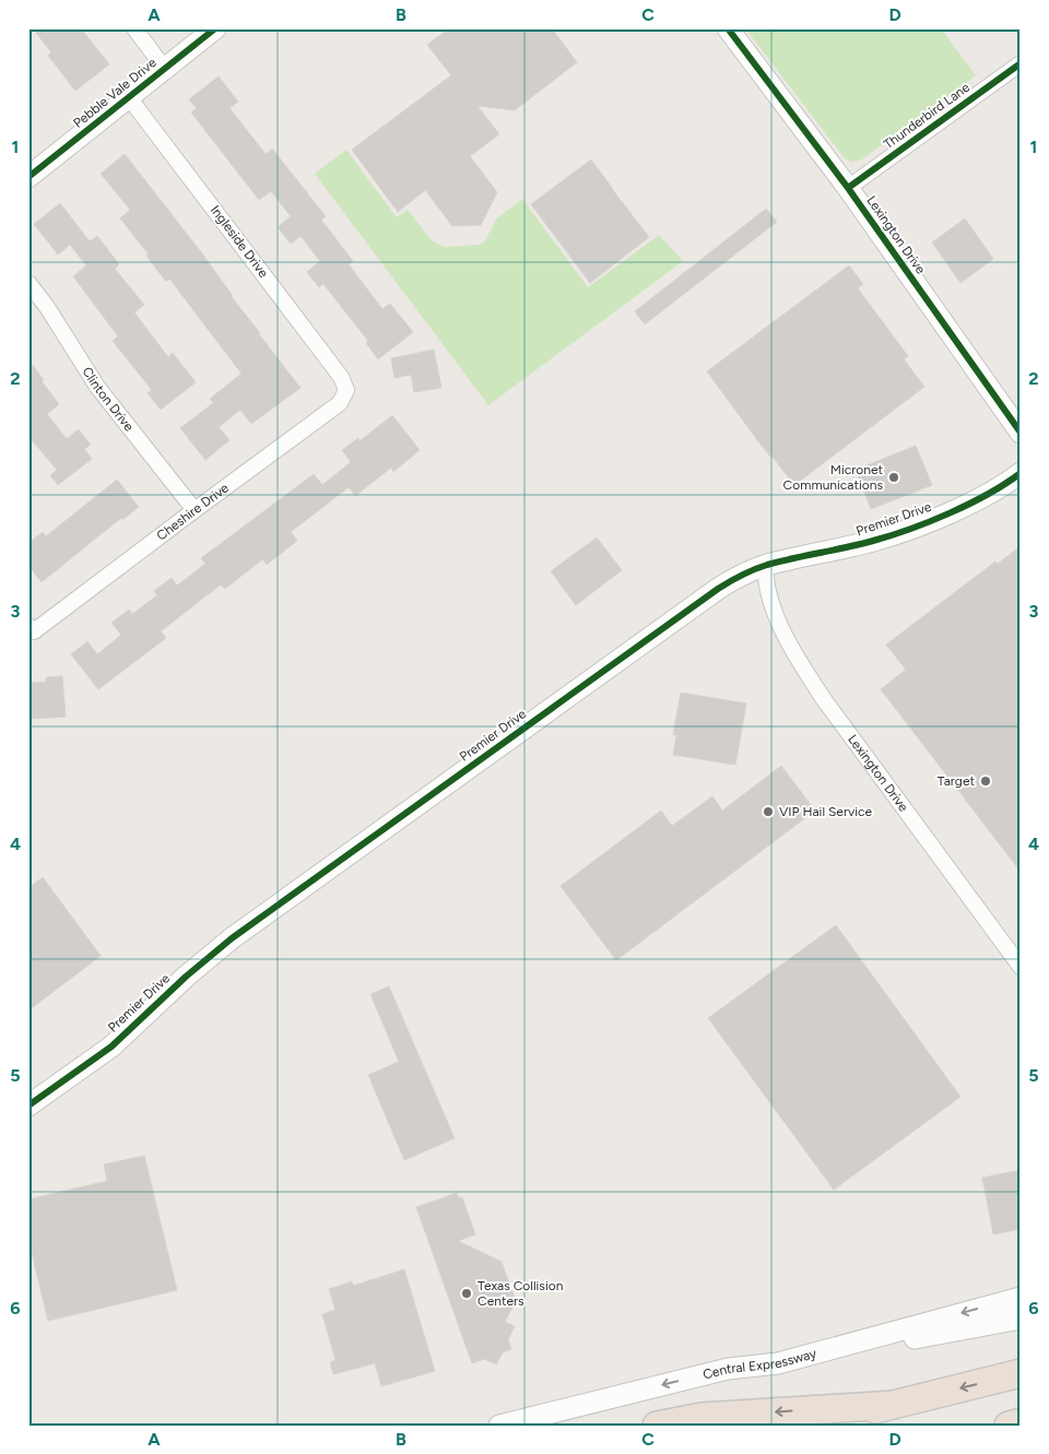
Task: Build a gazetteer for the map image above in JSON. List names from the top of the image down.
{
  "streets": {
    "street": [
      "Pebble Vale Drive",
      "Thunderbird Lane",
      "Lexington Drive",
      "Ingleside Drive",
      "Clinton Drive",
      "Cheshire Drive",
      "Premier Drive",
      "Central Expressway"
    ]
  },
  "crossings": [
    ["Pebble Vale Drive", "Ingleside Drive"],
    ["Thunderbird Lane", "Lexington Drive"],
    ["Lexington Drive", "Premier Drive"],
    ["Ingleside Drive", "Cheshire Drive"],
    ["Clinton Drive", "Cheshire Drive"]
  ],
  "places": [
    "Micronet Communications",
    "Target",
    "VIP Hail Service",
    "Texas Collision Centers"
  ],
  "grid": {
    "columns": [
      "A",
      "B",
      "C",
      "D"
    ],
    "rows": [
      "1",
      "2",
      "3",
      "4",
      "5",
      "6"
    ]
  }
}
